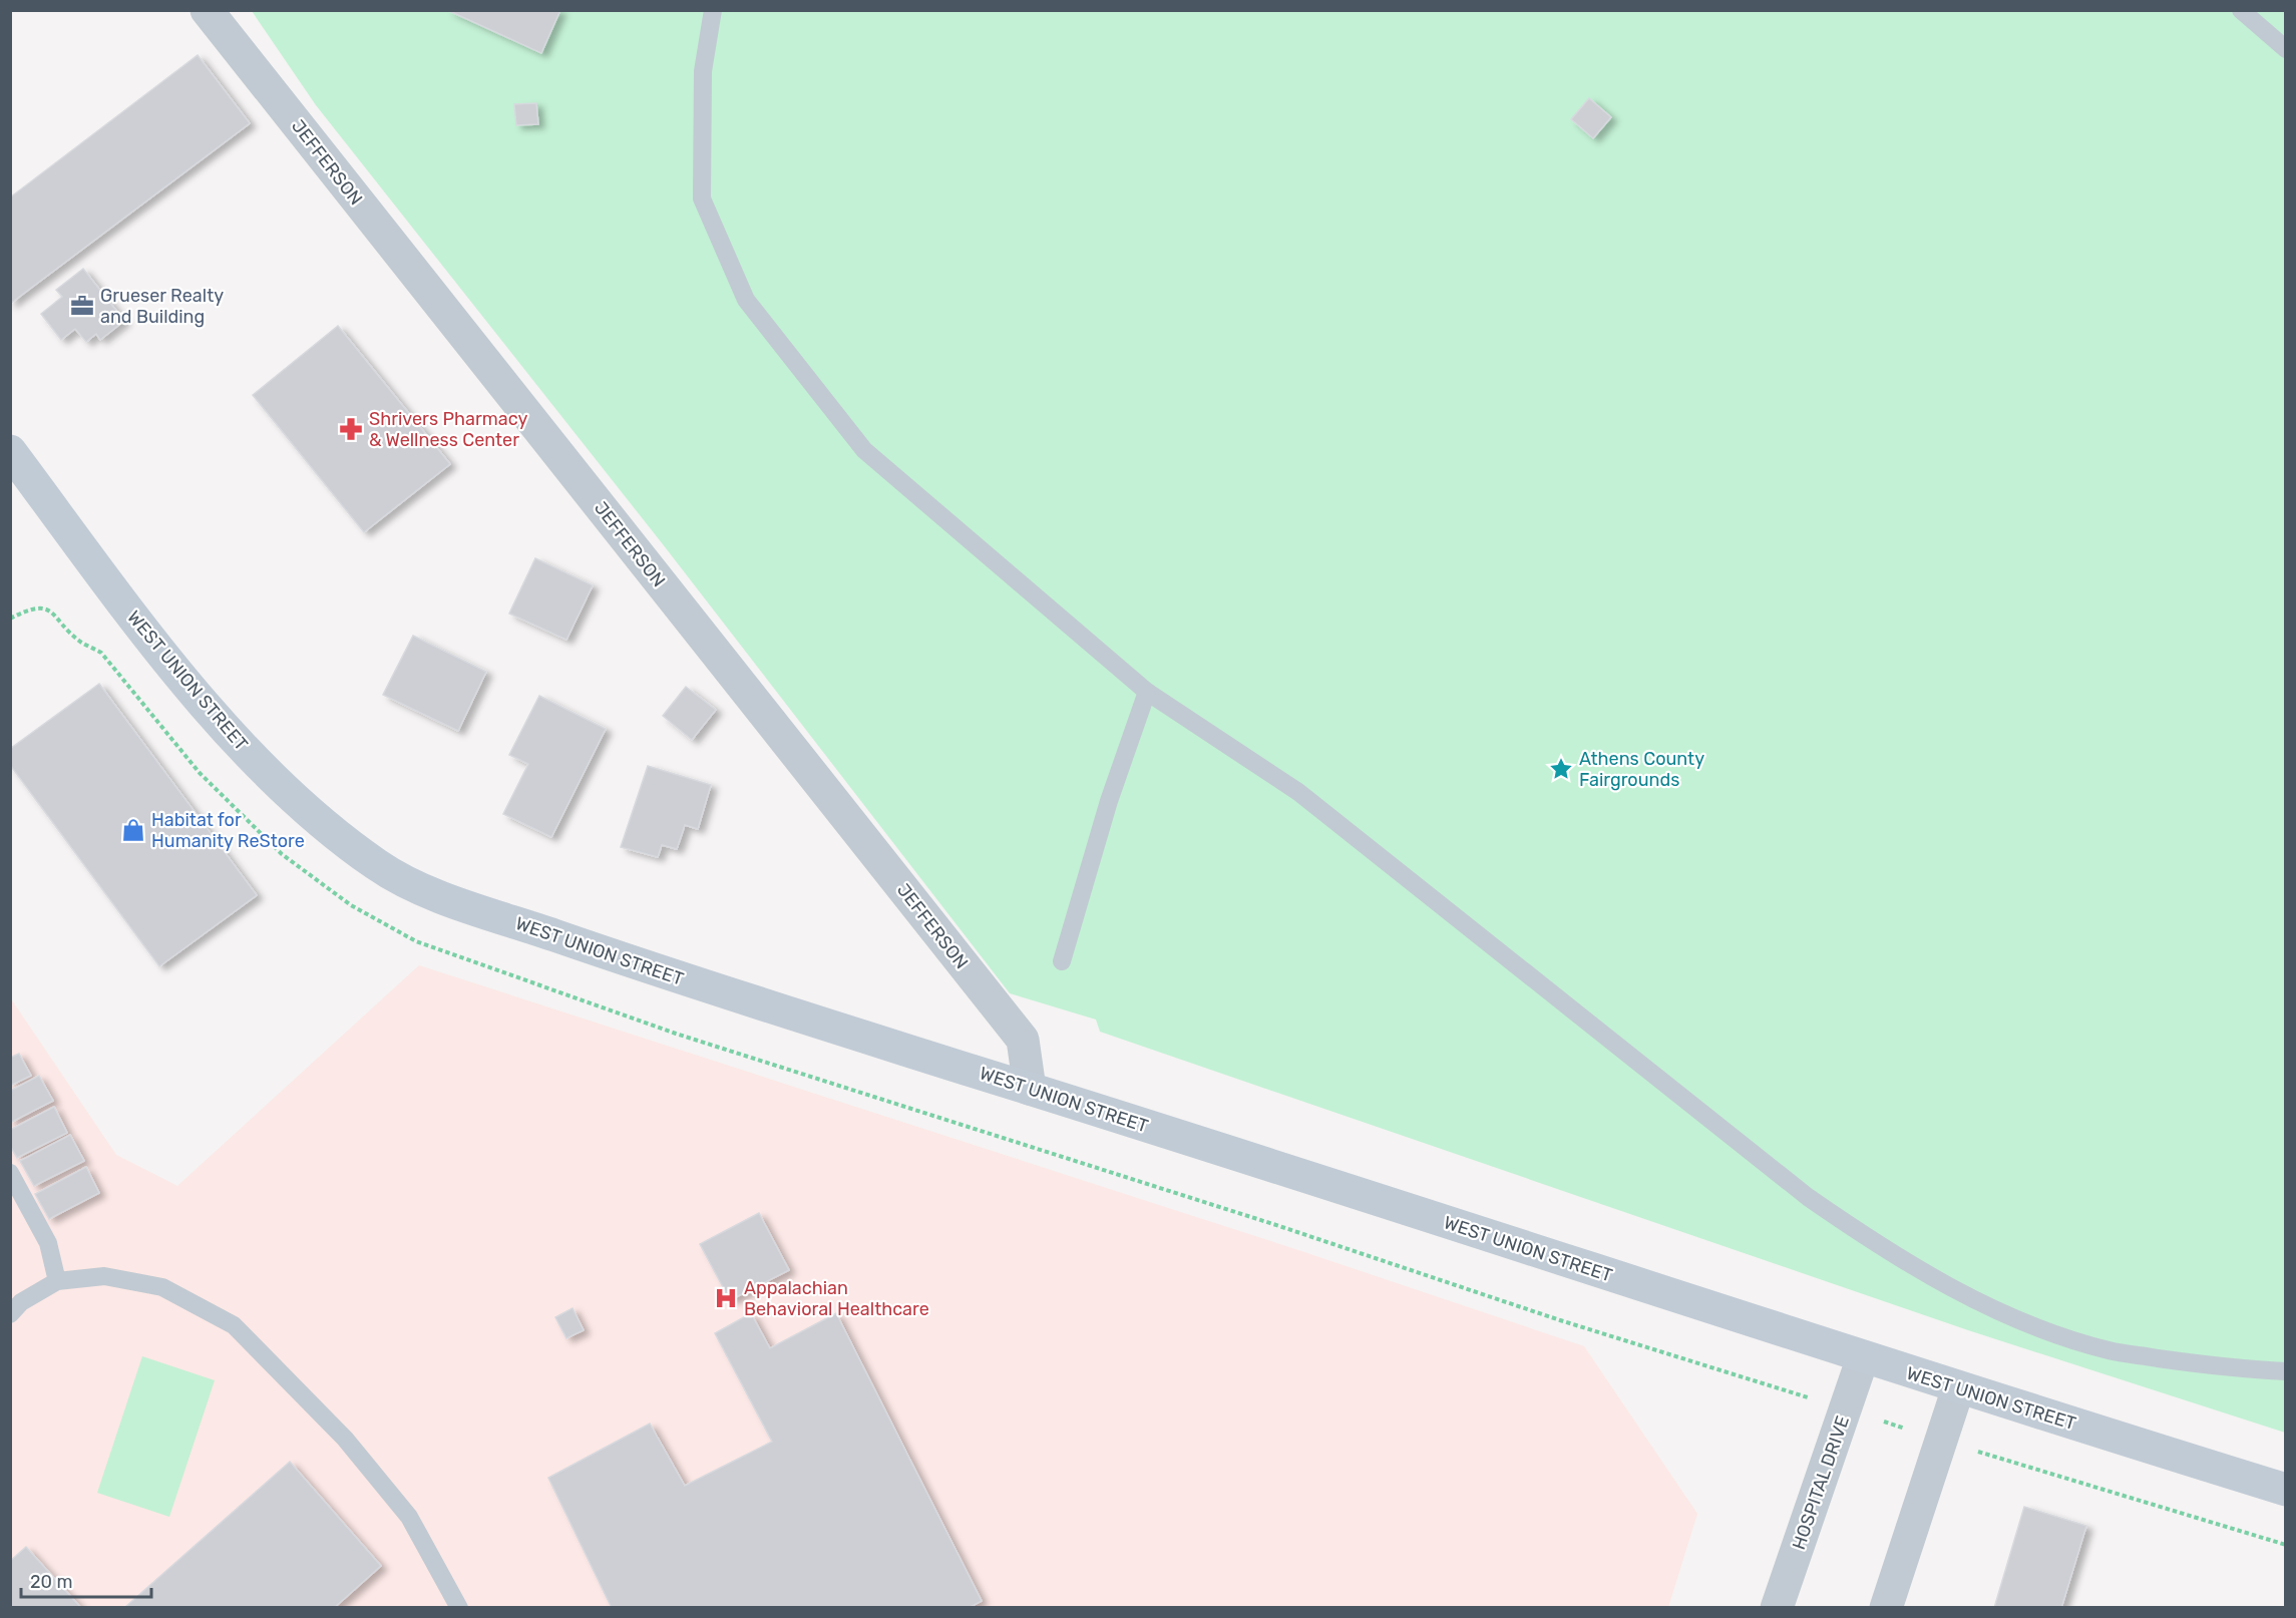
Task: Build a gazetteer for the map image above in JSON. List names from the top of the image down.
{
  "streets": {
    "main road": ["WEST UNION STREET"],
    "street": ["JEFFERSON", "HOSPITAL DRIVE"]
  },
  "crossings": [
    ["JEFFERSON", "WEST UNION STREET"],
    ["WEST UNION STREET", "HOSPITAL DRIVE"]
  ],
  "places": {
    "office": ["Grueser Realty and Building"],
    "pharmacy": ["Shrivers Pharmacy & Wellness Center"],
    "place": ["Athens County Fairgrounds"],
    "shop": ["Habitat for Humanity ReStore"],
    "hospital": ["Appalachian Behavioral Healthcare"]
  },
  "scale_bar": "20 m"
}
